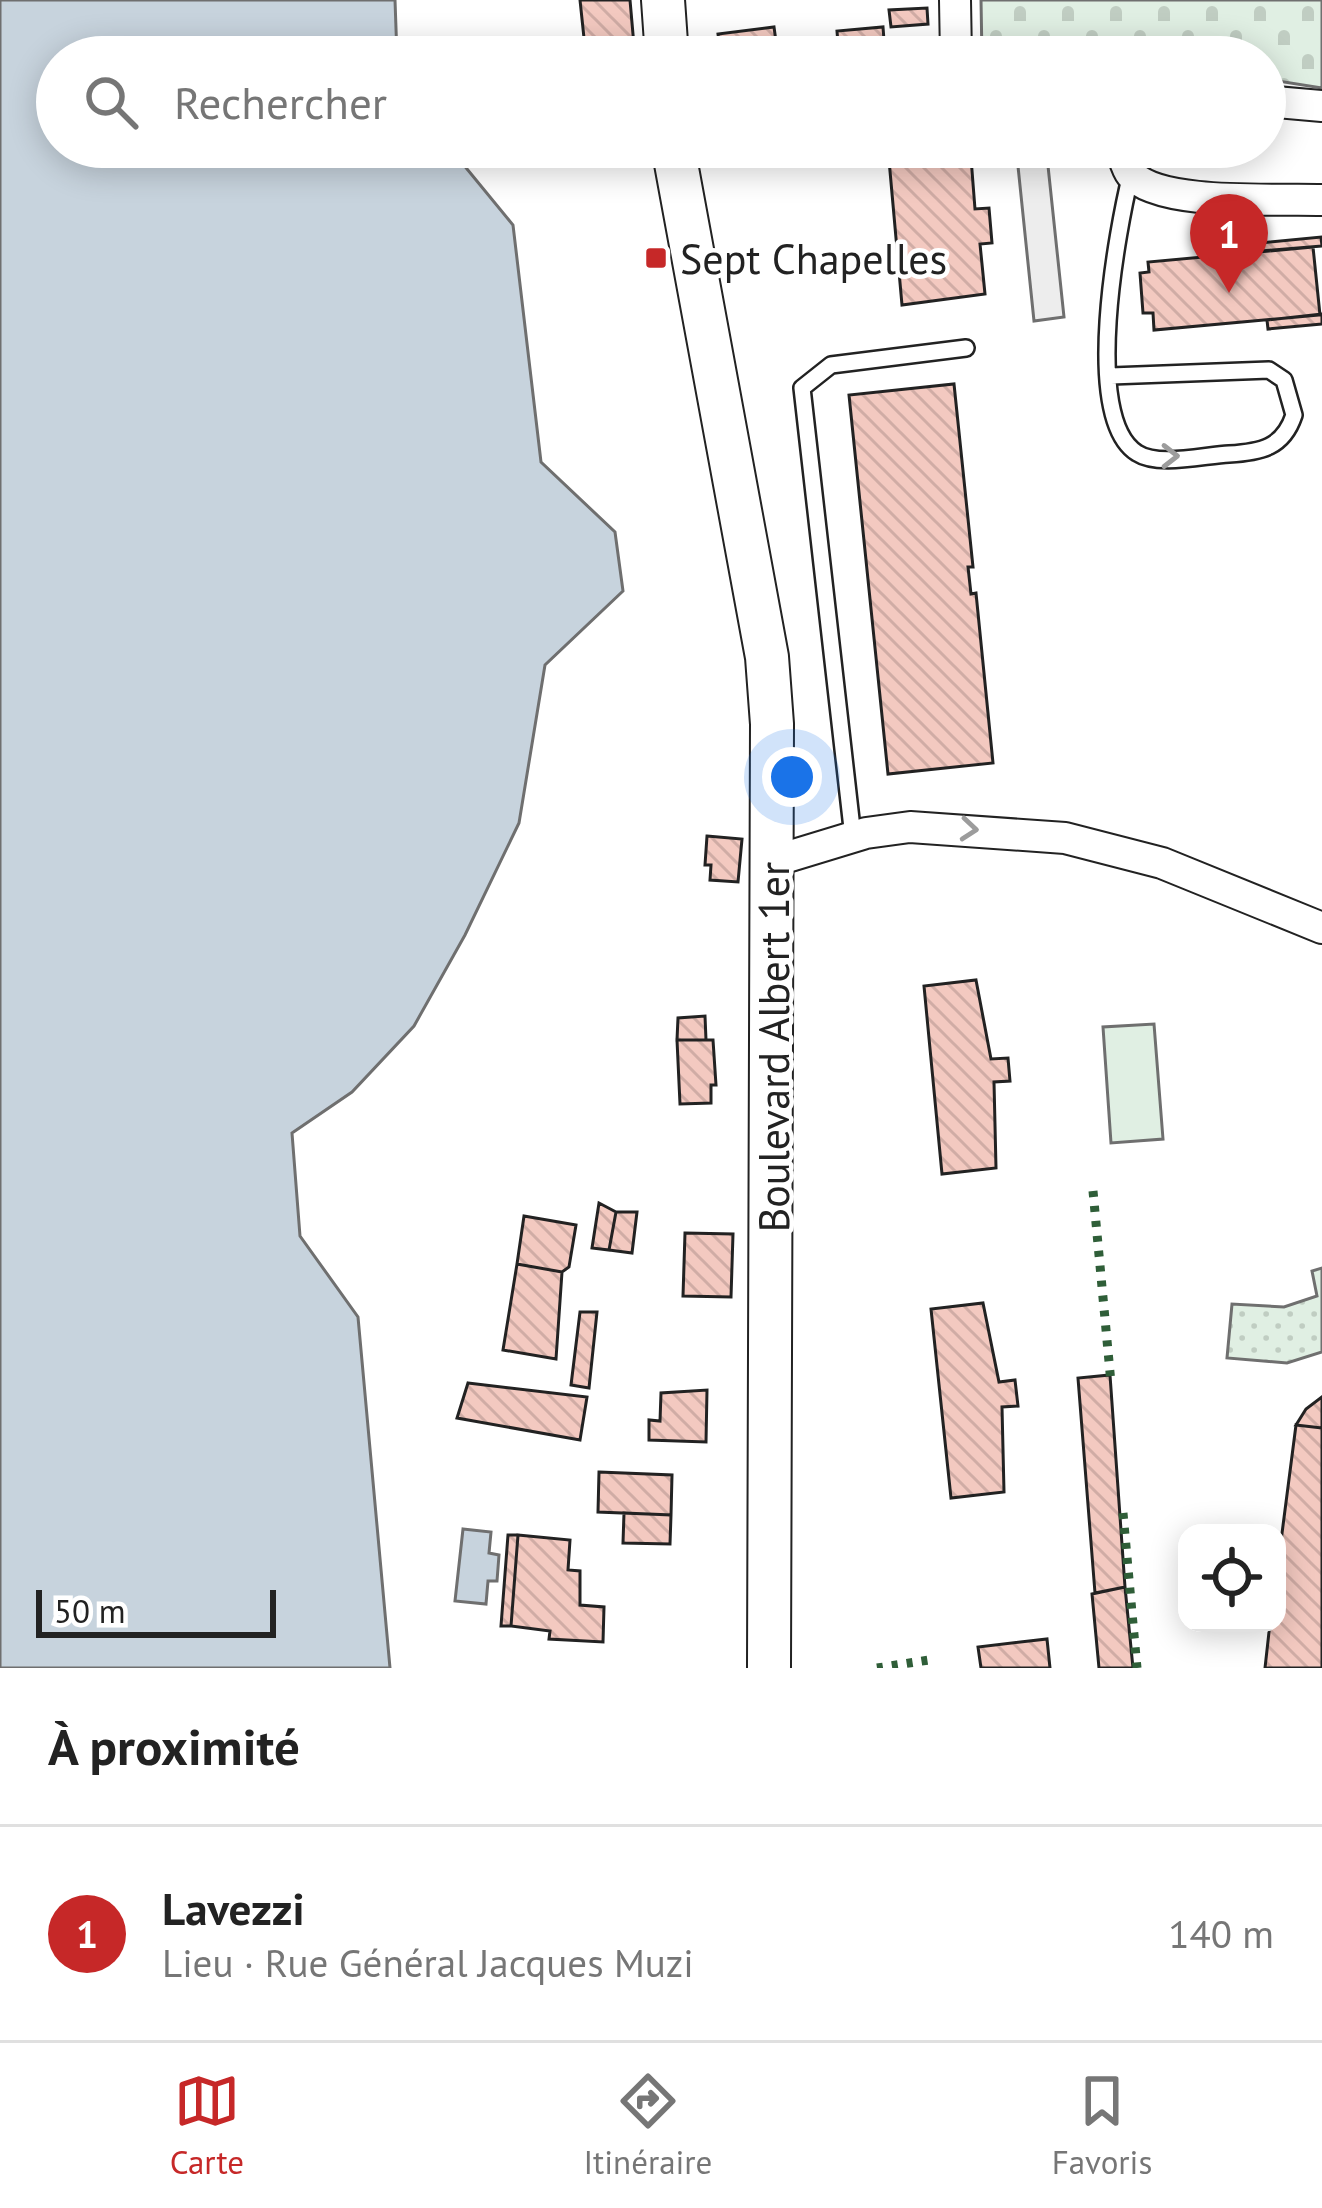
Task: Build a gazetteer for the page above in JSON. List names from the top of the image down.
{
  "streets": {
    "main road": ["Boulevard Albert 1er"]
  },
  "places": {
    "transit": ["Sept Chapelles"]
  },
  "scale_bar": "50 m",
  "page": {
    "search": "Rechercher",
    "pins": "1",
    "scale": "50 m",
    "heading": "À proximité",
    "list": [
      {
        "mark": "1",
        "name": "Lavezzi",
        "note": "Lieu · Rue Général Jacques Muzi",
        "value": "140 m"
      }
    ],
    "nav": ["Carte", "Itinéraire", "Favoris"]
  }
}
